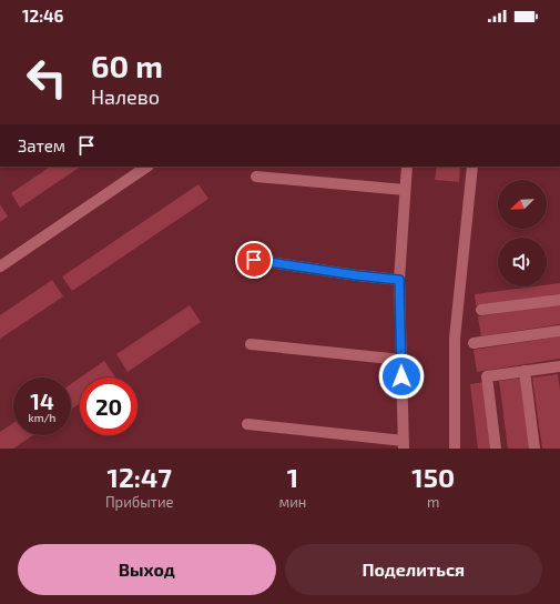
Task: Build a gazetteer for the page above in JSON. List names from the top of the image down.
{
  "north": "bottom left",
  "page": {
    "status": "12:46",
    "turn": ["60 m", "Налево"],
    "then": "Затем",
    "speed": "14 km/h",
    "limit": "20",
    "eta": [
      "12:47",
      "Прибытие",
      "1",
      "мин",
      "150",
      "m"
    ],
    "buttons": ["Выход", "Поделиться"]
  }
}
